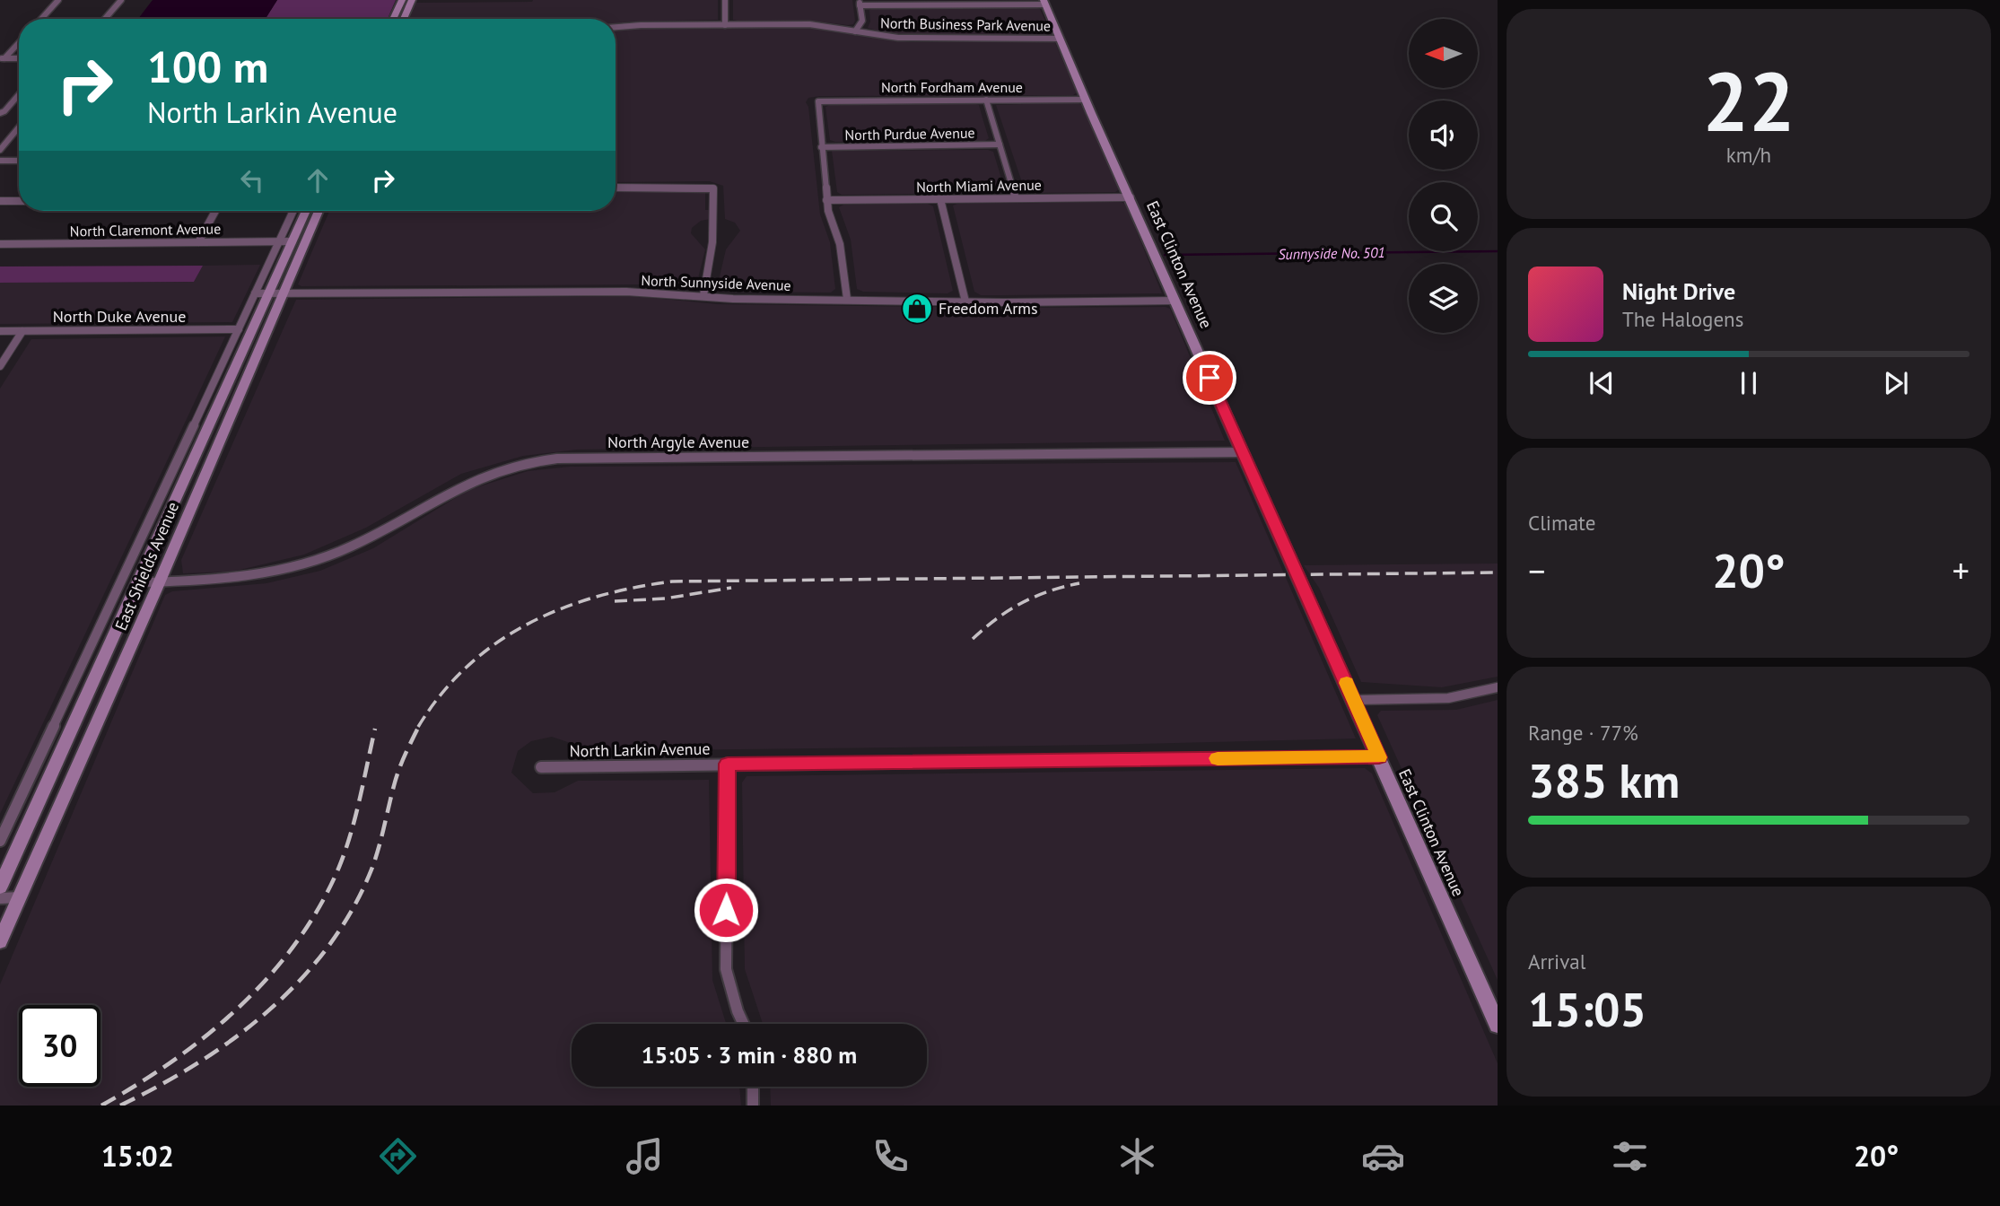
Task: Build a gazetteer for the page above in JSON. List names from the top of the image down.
{
  "streets": {
    "main road": ["East Clinton Avenue", "East Shields Avenue"],
    "street": [
      "North Business Park Avenue",
      "North Fordham Avenue",
      "North Purdue Avenue",
      "North Miami Avenue",
      "North Claremont Avenue",
      "North Sunnyside Avenue",
      "North Duke Avenue",
      "North Argyle Avenue",
      "North Larkin Avenue"
    ]
  },
  "crossings": [
    ["North Business Park Avenue", "East Clinton Avenue"],
    ["North Fordham Avenue", "North Purdue Avenue"],
    ["North Fordham Avenue", "East Clinton Avenue"],
    ["North Miami Avenue", "East Clinton Avenue"],
    ["North Claremont Avenue", "East Shields Avenue"],
    ["East Clinton Avenue", "North Sunnyside Avenue"],
    ["East Clinton Avenue", "North Argyle Avenue"],
    ["East Clinton Avenue", "North Larkin Avenue"],
    ["North Sunnyside Avenue", "East Shields Avenue"],
    ["North Duke Avenue", "East Shields Avenue"],
    ["North Argyle Avenue", "East Shields Avenue"]
  ],
  "water": ["Sunnyside No. 501"],
  "places": {
    "shop": ["Freedom Arms"]
  },
  "north": "left",
  "page": {
    "tile": [
      ["22", "km/h"],
      "Climate",
      ["Range · 77%", "385 km"],
      ["Arrival", "15:05"]
    ],
    "turn": ["100 m", "North Larkin Avenue"],
    "song": ["Night Drive", "The Halogens"],
    "heat": ["−", "20°", "+"],
    "limit": "30",
    "trip": "15:05 · 3 min · 880 m",
    "tabs": ["15:02", "20°"]
  }
}
